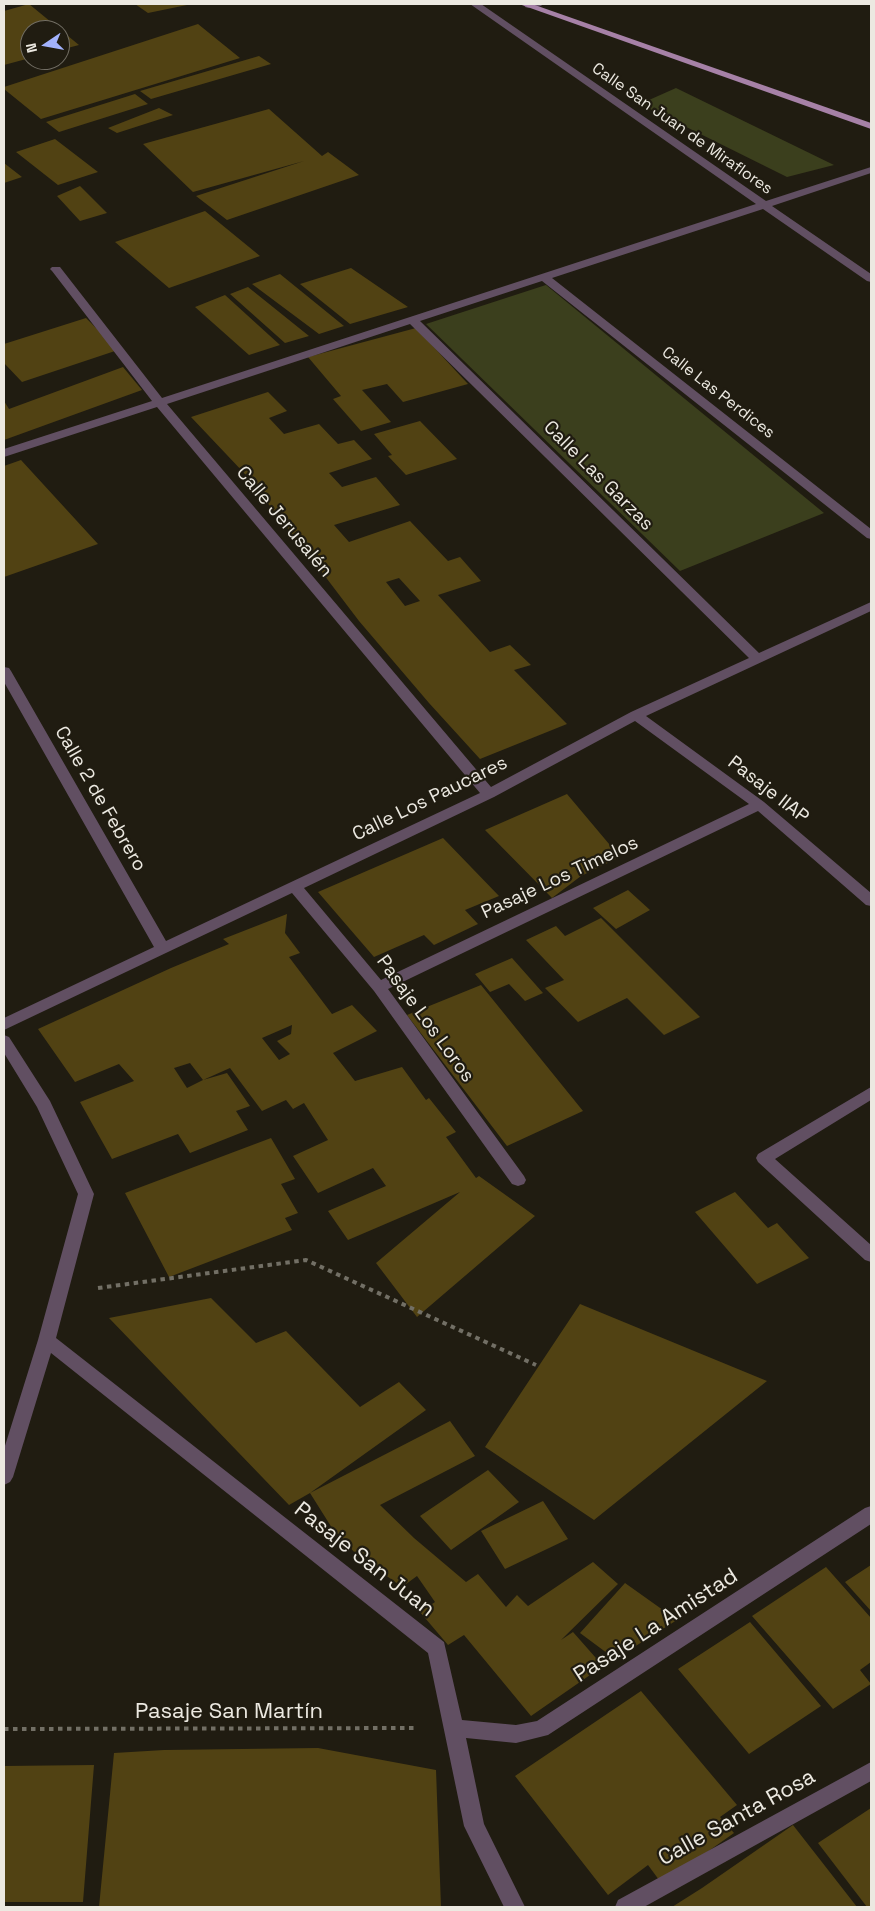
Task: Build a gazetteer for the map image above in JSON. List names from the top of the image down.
{
  "streets": {
    "street": [
      "Calle San Juan de Miraflores",
      "Calle Las Perdices",
      "Calle Las Garzas",
      "Calle Jerusalén",
      "Pasaje IIAP",
      "Calle 2 de Febrero",
      "Calle Los Paucares",
      "Pasaje Los Timelos",
      "Pasaje Los Loros",
      "Pasaje San Juan",
      "Pasaje La Amistad",
      "Calle Santa Rosa"
    ],
    "path": ["Pasaje San Martín"]
  },
  "crossings": [
    ["Calle Las Garzas", "Calle Los Paucares"],
    ["Calle Jerusalén", "Calle Los Paucares"],
    ["Pasaje IIAP", "Calle Los Paucares"],
    ["Pasaje IIAP", "Pasaje Los Timelos"],
    ["Calle 2 de Febrero", "Calle Los Paucares"],
    ["Calle Los Paucares", "Pasaje Los Loros"],
    ["Pasaje Los Timelos", "Pasaje Los Loros"],
    ["Pasaje San Juan", "Pasaje La Amistad"],
    ["Pasaje San Juan", "Pasaje San Martín"],
    ["Pasaje La Amistad", "Pasaje San Martín"]
  ],
  "north": "left"
}
